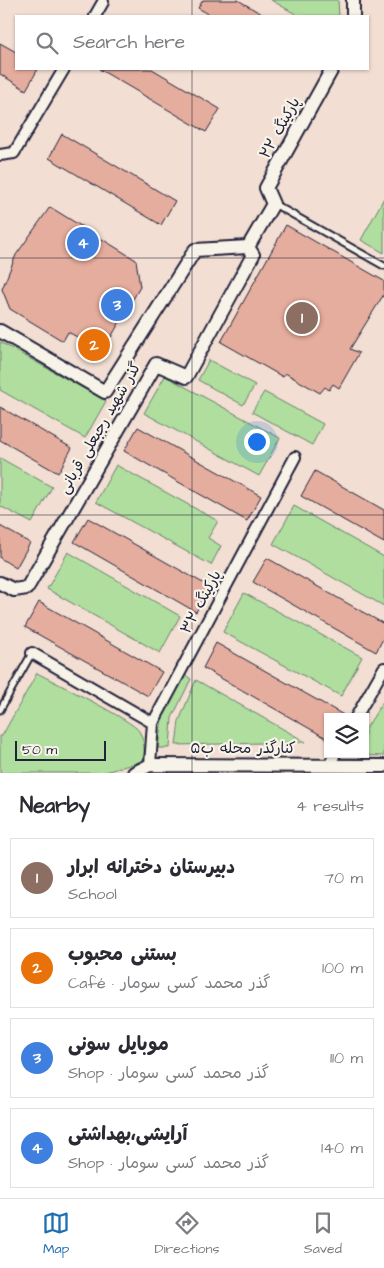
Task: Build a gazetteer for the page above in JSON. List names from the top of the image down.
{
  "streets": {
    "street": [
      "پارکینگ ۲۲",
      "گذر شهید رجبعلی قربانی",
      "پارکینگ ۳۲",
      "کنارگذر محله ب۵"
    ]
  },
  "crossings": [
    ["پارکینگ ۳۲", "کنارگذر محله ب۵"]
  ],
  "scale_bar": "50 m",
  "page": {
    "search": "Search here",
    "pins": [
      "4",
      "3",
      "1",
      "2"
    ],
    "scale": "50 m",
    "heading": ["Nearby", "4 results"],
    "list": [
      {
        "mark": "1",
        "name": "دبیرستان دخترانه ابرار",
        "note": "School",
        "value": "70 m"
      },
      {
        "mark": "2",
        "name": "بستنی محبوب",
        "note": "Café · گذر محمد کسی سومار",
        "value": "100 m"
      },
      {
        "mark": "3",
        "name": "موبایل سونی",
        "note": "Shop · گذر محمد کسی سومار",
        "value": "110 m"
      },
      {
        "mark": "4",
        "name": "آرایشی،بهداشتی",
        "note": "Shop · گذر محمد کسی سومار",
        "value": "140 m"
      }
    ],
    "nav": ["Map", "Directions", "Saved"]
  }
}
